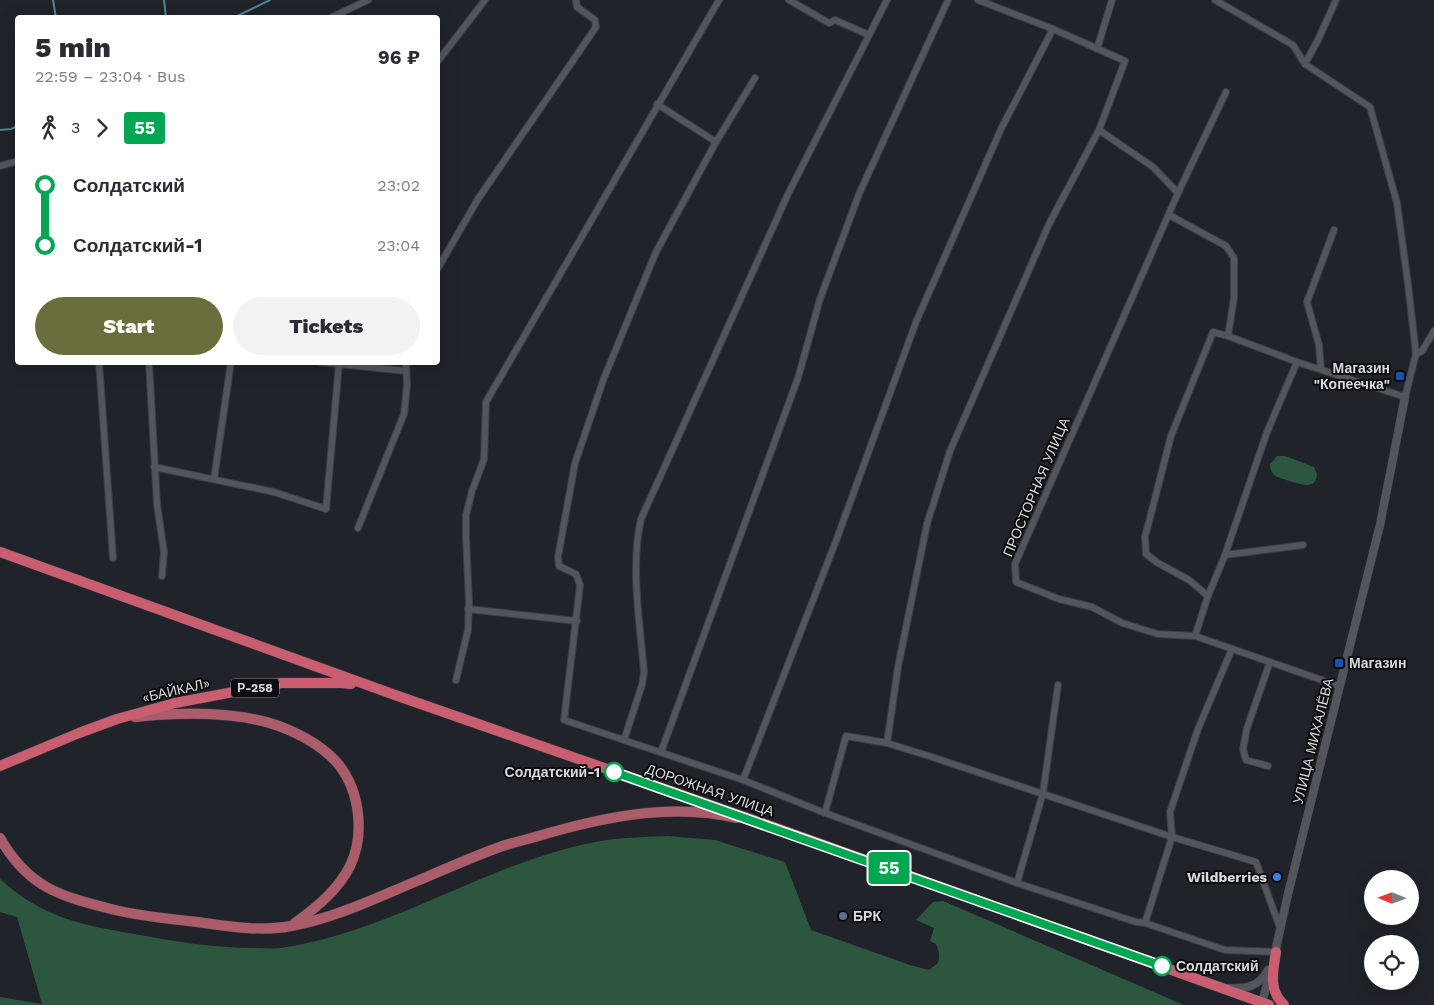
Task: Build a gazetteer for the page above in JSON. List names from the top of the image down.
{
  "streets": {
    "highway": ["Р-258", "«БАЙКАЛ»", "ДОРОЖНАЯ УЛИЦА"],
    "street": ["ПРОСТОРНАЯ УЛИЦА", "УЛИЦА МИХАЛЁВА"]
  },
  "crossings": [
    ["ПРОСТОРНАЯ УЛИЦА", "УЛИЦА МИХАЛЁВА"],
    ["«БАЙКАЛ»", "ДОРОЖНАЯ УЛИЦА"],
    ["УЛИЦА МИХАЛЁВА", "ДОРОЖНАЯ УЛИЦА"]
  ],
  "places": {
    "transit": ["Магазин \"Копеечка\"", "Магазин"],
    "other": [
      "Солдатский-1",
      "Wildberries",
      "БРК",
      "Солдатский"
    ]
  },
  "lines": ["bus line 55"],
  "north": "left",
  "page": {
    "on_map": "55",
    "heading": ["5 min", "22:59 – 23:04 · Bus", "96 ₽"],
    "legs": ["3", "55"],
    "list": [
      {
        "name": "Солдатский",
        "value": "23:02"
      },
      {
        "name": "Солдатский-1",
        "value": "23:04"
      }
    ],
    "buttons": ["Start", "Tickets"]
  }
}
